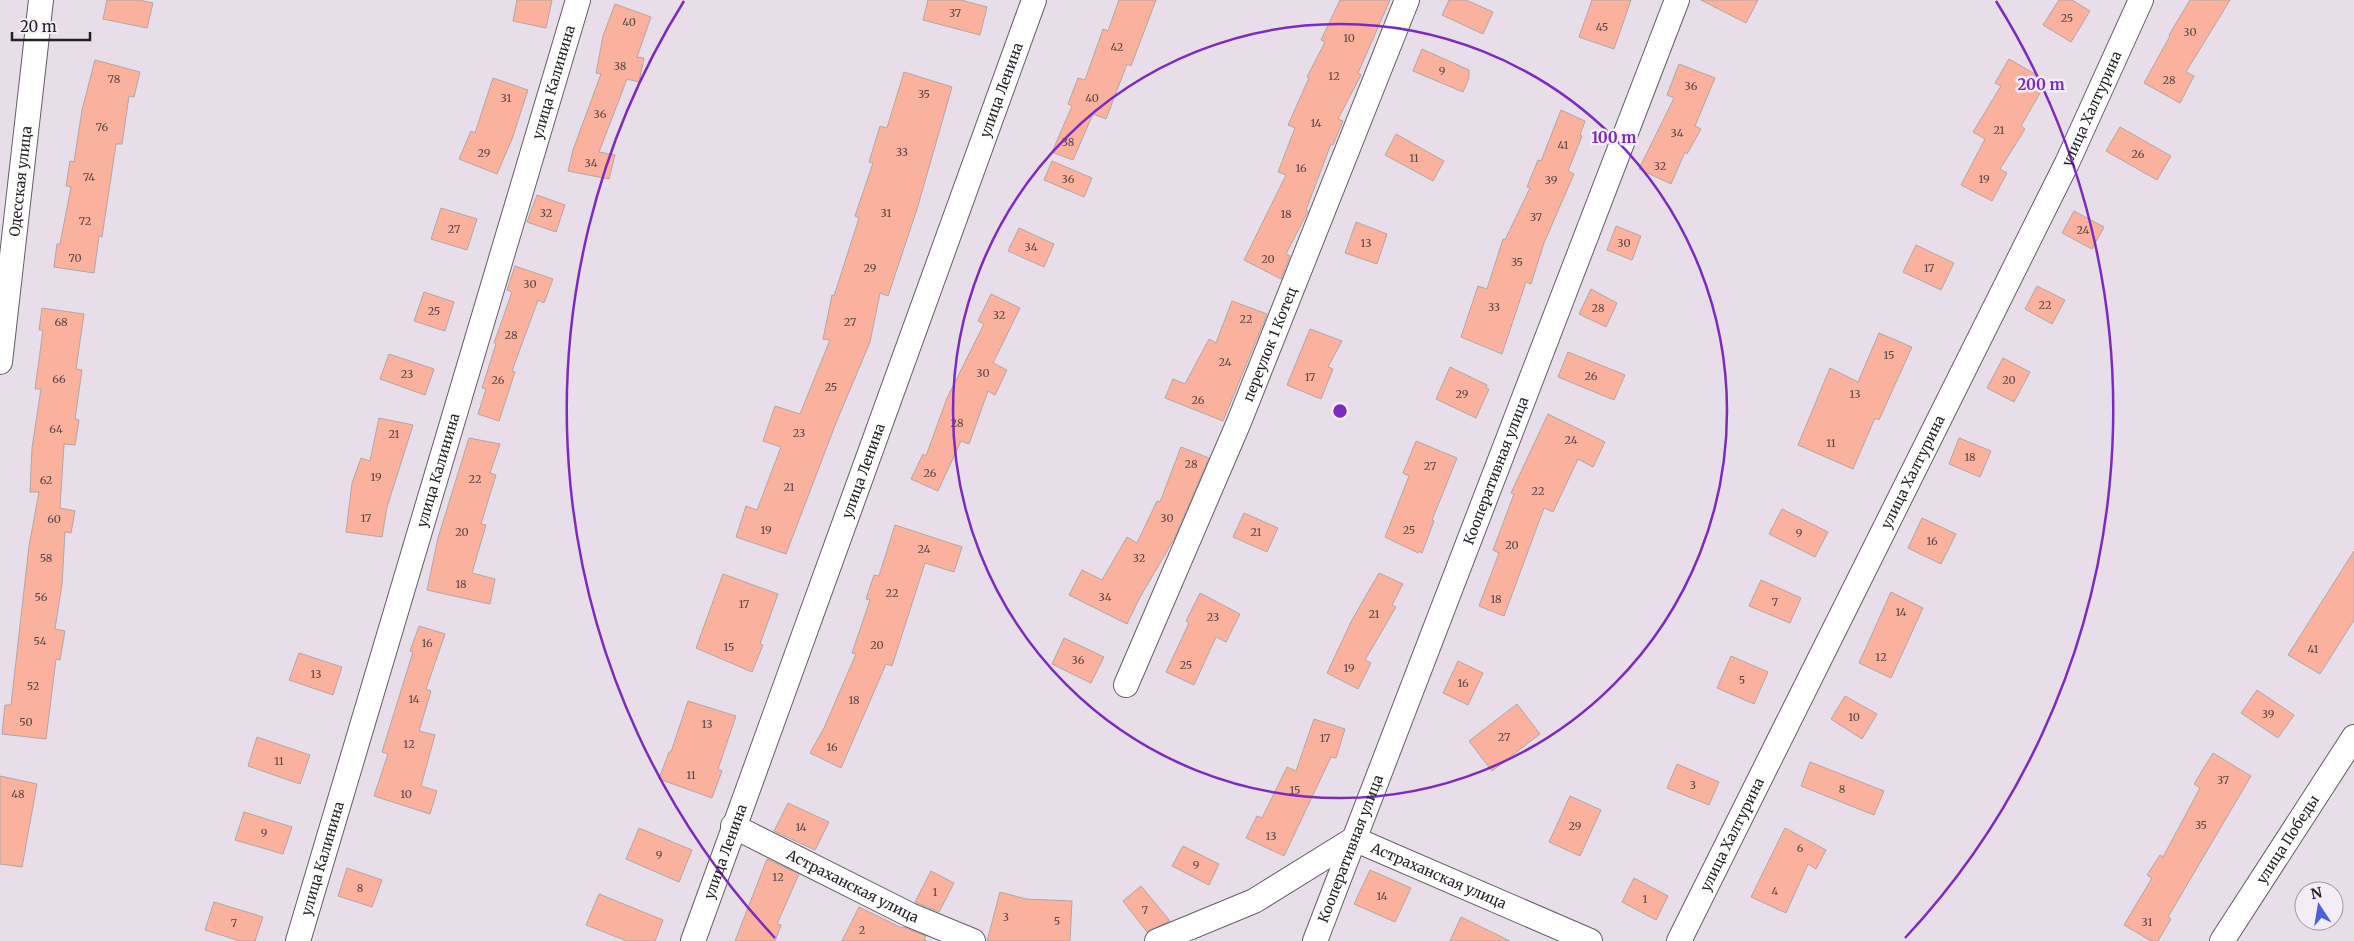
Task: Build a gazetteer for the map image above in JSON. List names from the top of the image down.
{
  "streets": {
    "street": [
      "улица Калинина",
      "улица Ленина",
      "улица Халтурина",
      "Одесская улица",
      "переулок 1 Котец",
      "Кооперативная улица",
      "улица Победы",
      "Астраханская улица"
    ]
  },
  "crossings": [
    ["улица Ленина", "Астраханская улица"],
    ["Кооперативная улица", "Астраханская улица"]
  ],
  "house_numbers": [
    "37",
    "25",
    "40",
    "45",
    "30",
    "10",
    "42",
    "38",
    "9",
    "12",
    "78",
    "28",
    "36",
    "35",
    "31",
    "40",
    "36",
    "14",
    "76",
    "21",
    "34",
    "38",
    "41",
    "33",
    "29",
    "26",
    "11",
    "34",
    "32",
    "16",
    "74",
    "36",
    "19",
    "39",
    "32",
    "31",
    "18",
    "37",
    "72",
    "27",
    "24",
    "13",
    "30",
    "34",
    "70",
    "20",
    "35",
    "29",
    "17",
    "30",
    "22",
    "33",
    "28",
    "25",
    "32",
    "22",
    "68",
    "27",
    "28",
    "15",
    "24",
    "30",
    "23",
    "26",
    "17",
    "66",
    "26",
    "20",
    "25",
    "29",
    "13",
    "26",
    "28",
    "64",
    "23",
    "21",
    "24",
    "11",
    "18",
    "28",
    "27",
    "26",
    "19",
    "22",
    "62",
    "21",
    "22",
    "17",
    "30",
    "60",
    "19",
    "25",
    "20",
    "21",
    "9",
    "16",
    "20",
    "24",
    "58",
    "32",
    "18",
    "22",
    "56",
    "34",
    "18",
    "7",
    "17",
    "14",
    "21",
    "23",
    "54",
    "16",
    "20",
    "15",
    "41",
    "12",
    "36",
    "25",
    "19",
    "13",
    "5",
    "16",
    "52",
    "14",
    "18",
    "39",
    "10",
    "50",
    "13",
    "27",
    "17",
    "12",
    "16",
    "11",
    "11",
    "37",
    "3",
    "8",
    "15",
    "48",
    "10",
    "35",
    "29",
    "14",
    "9",
    "13",
    "6",
    "9",
    "9",
    "12",
    "8",
    "4",
    "1",
    "14",
    "1",
    "7",
    "3",
    "5",
    "31",
    "7",
    "2"
  ],
  "scale_bar": "20 m",
  "north": "top",
  "rings": ["200 m", "100 m"]
}
